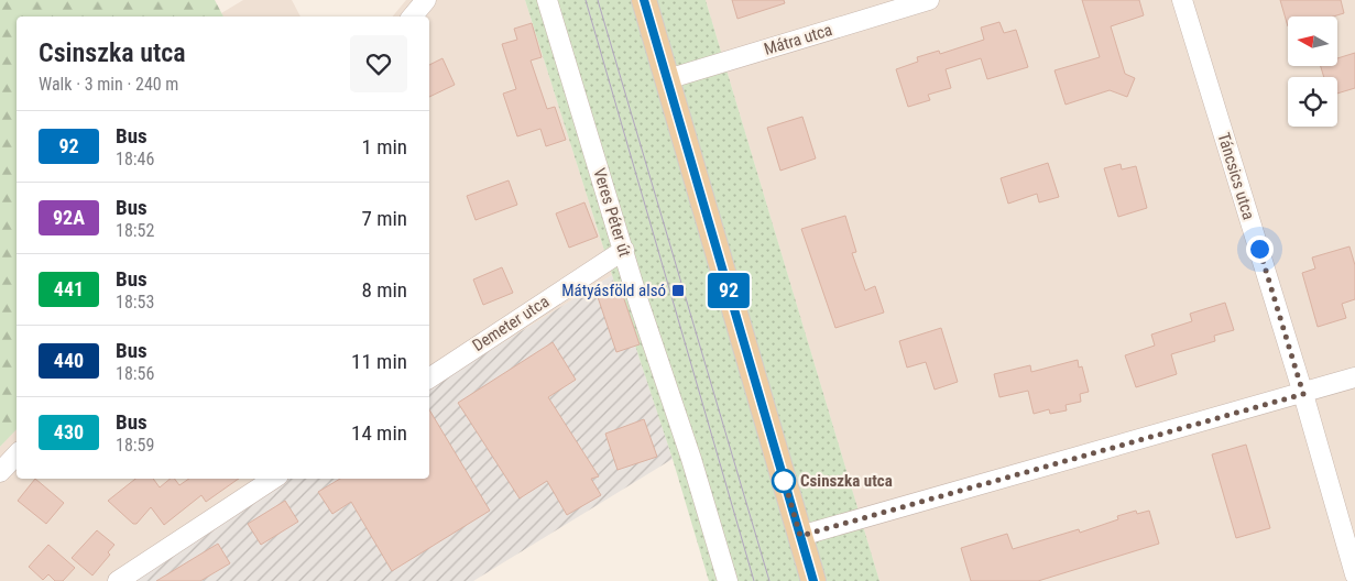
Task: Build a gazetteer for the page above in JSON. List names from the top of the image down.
{
  "streets": {
    "street": [
      "Mátra utca",
      "Táncsics utca",
      "Veres Péter út",
      "Demeter utca"
    ]
  },
  "crossings": [
    ["Veres Péter út", "Demeter utca"]
  ],
  "places": {
    "transit": ["Mátyásföld alsó"],
    "other": ["Csinszka utca"]
  },
  "lines": ["bus line 92"],
  "north": "left",
  "page": {
    "on_map": "92",
    "heading": ["Csinszka utca", "Walk · 3 min · 240 m"],
    "list": [
      {
        "mark": "92",
        "name": "Bus",
        "note": "18:46",
        "value": "1 min"
      },
      {
        "mark": "92A",
        "name": "Bus",
        "note": "18:52",
        "value": "7 min"
      },
      {
        "mark": "441",
        "name": "Bus",
        "note": "18:53",
        "value": "8 min"
      },
      {
        "mark": "440",
        "name": "Bus",
        "note": "18:56",
        "value": "11 min"
      },
      {
        "mark": "430",
        "name": "Bus",
        "note": "18:59",
        "value": "14 min"
      }
    ]
  }
}
